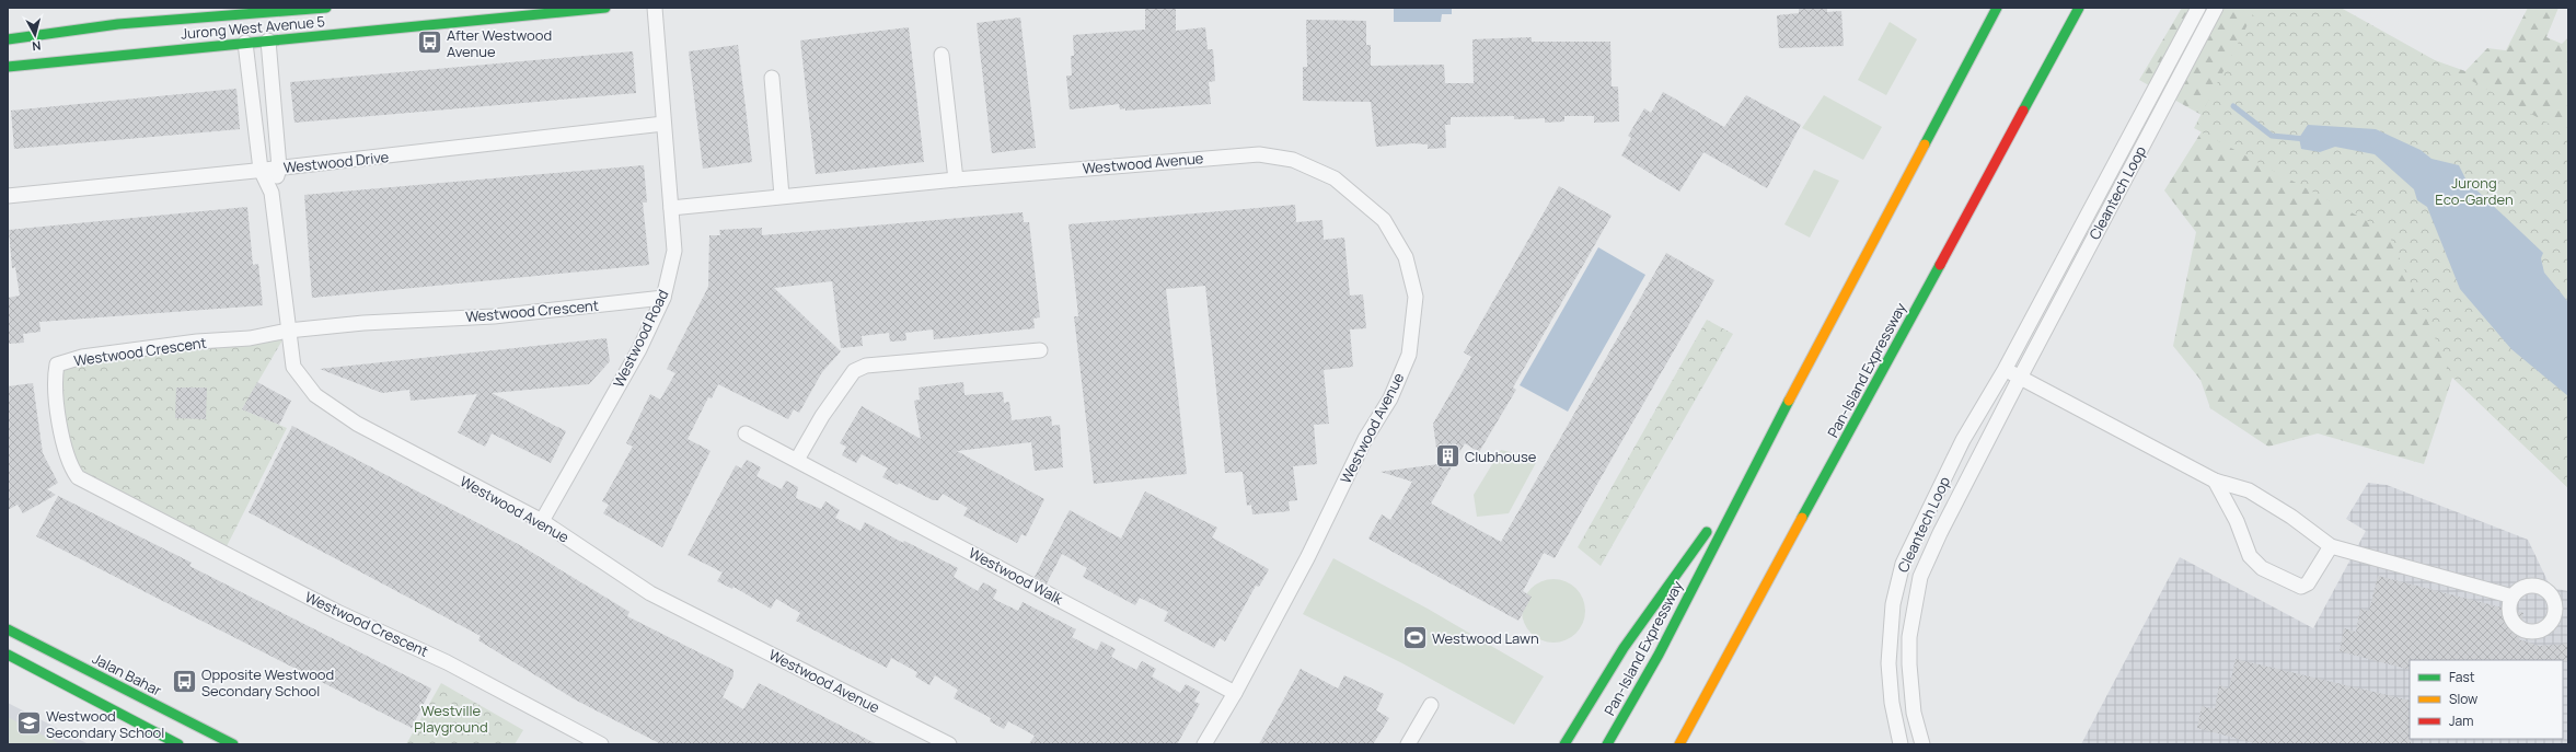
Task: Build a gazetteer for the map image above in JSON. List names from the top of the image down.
{
  "streets": {
    "main road": ["Jurong West Avenue 5", "Pan-Island Expressway", "Jalan Bahar"],
    "street": [
      "Westwood Drive",
      "Westwood Avenue",
      "Cleantech Loop",
      "Westwood Crescent",
      "Westwood Road",
      "Westwood Walk"
    ]
  },
  "crossings": [
    ["Jurong West Avenue 5", "Westwood Avenue"],
    ["Westwood Drive", "Westwood Avenue"],
    ["Westwood Drive", "Westwood Road"],
    ["Westwood Avenue", "Westwood Crescent"],
    ["Westwood Avenue", "Westwood Road"],
    ["Westwood Avenue", "Westwood Walk"],
    ["Westwood Crescent", "Westwood Road"]
  ],
  "parks": ["Jurong Eco-Garden", "Westville Playground"],
  "places": {
    "bus stop": ["After Westwood Avenue", "Opposite Westwood Secondary School"],
    "building": ["Clubhouse"],
    "sports": ["Westwood Lawn"],
    "school or university": ["Westwood Secondary School"]
  },
  "legend": ["Fast", "Slow", "Jam"],
  "north": "bottom"
}
